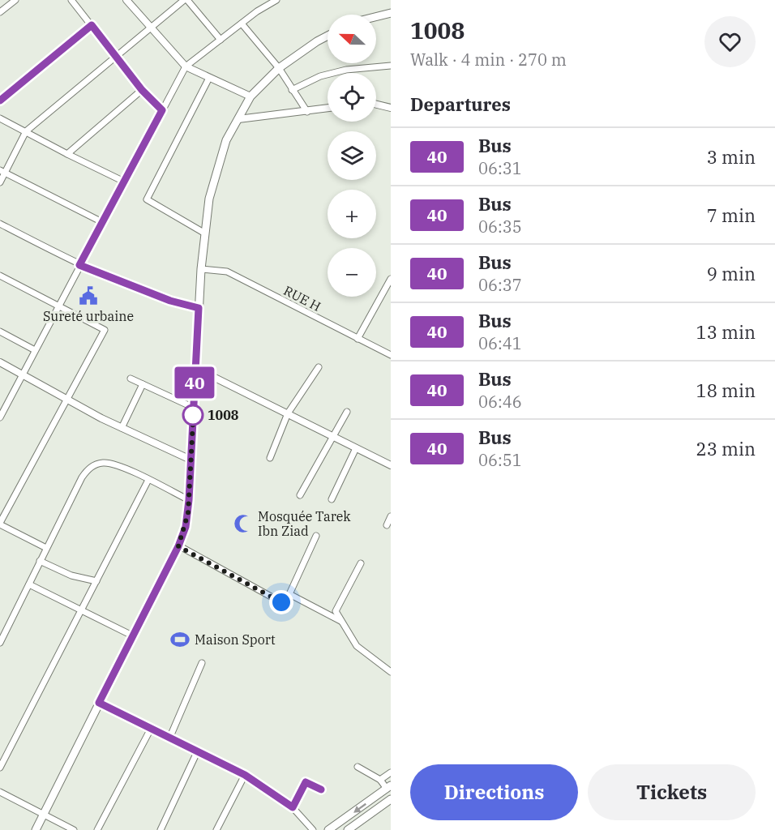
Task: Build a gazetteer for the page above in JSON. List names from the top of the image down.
{
  "streets": {
    "street": ["RUE H"]
  },
  "places": {
    "public building": ["Sureté urbaine"],
    "other": ["1008"],
    "mosque": ["Mosquée Tarek Ibn Ziad"],
    "sports": ["Maison Sport"]
  },
  "lines": ["bus line 40"],
  "north": "left",
  "page": {
    "on_map": "40",
    "heading": [
      ["1008", "Walk · 4 min · 270 m"],
      "Departures"
    ],
    "map_buttons": ["+", "−"],
    "list": [
      {
        "mark": "40",
        "name": "Bus",
        "note": "06:31",
        "value": "3 min"
      },
      {
        "mark": "40",
        "name": "Bus",
        "note": "06:35",
        "value": "7 min"
      },
      {
        "mark": "40",
        "name": "Bus",
        "note": "06:37",
        "value": "9 min"
      },
      {
        "mark": "40",
        "name": "Bus",
        "note": "06:41",
        "value": "13 min"
      },
      {
        "mark": "40",
        "name": "Bus",
        "note": "06:46",
        "value": "18 min"
      },
      {
        "mark": "40",
        "name": "Bus",
        "note": "06:51",
        "value": "23 min"
      }
    ],
    "buttons": ["Directions", "Tickets"]
  }
}
